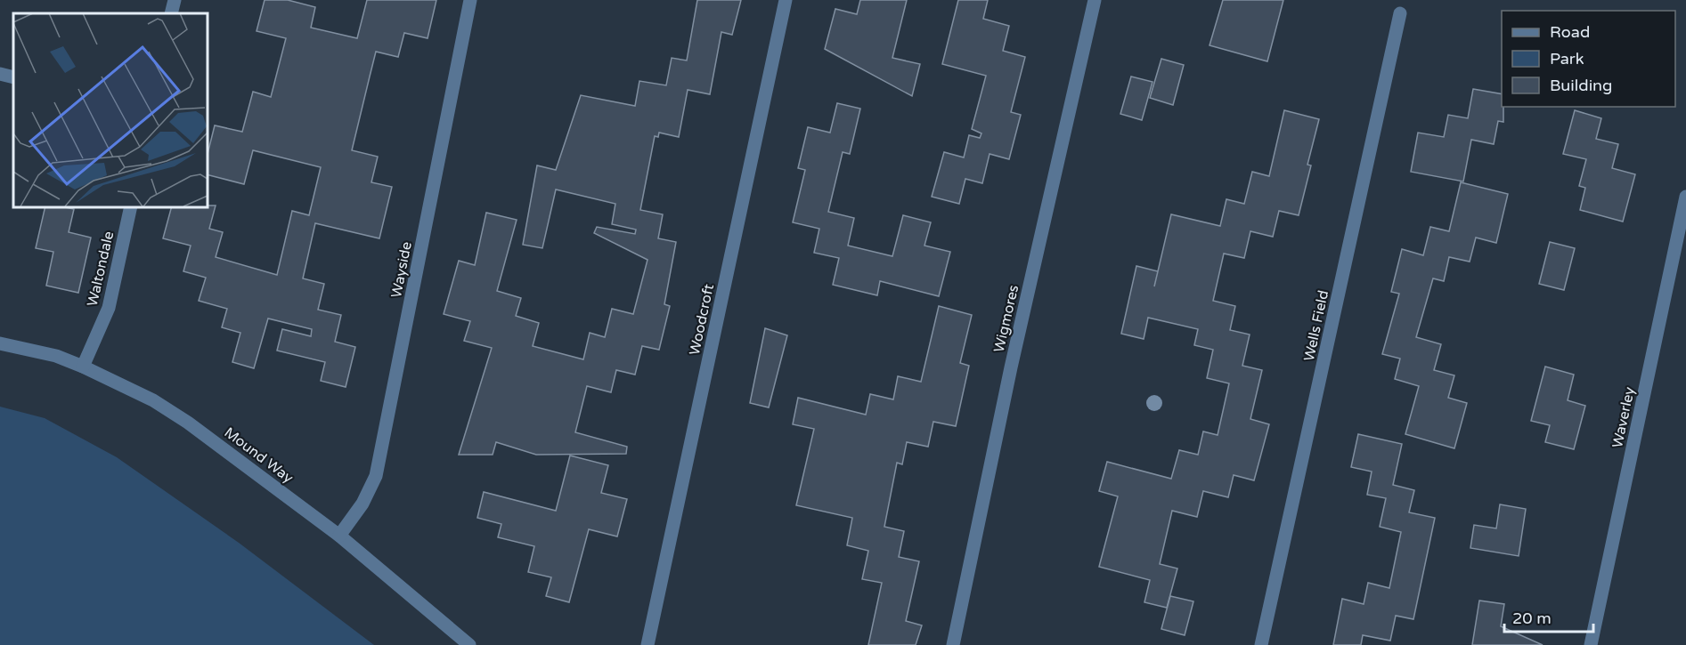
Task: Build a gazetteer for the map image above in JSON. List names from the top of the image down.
{
  "streets": {
    "street": [
      "Waltondale",
      "Wayside",
      "Wigmores",
      "Woodcroft",
      "Wells Field",
      "Waverley",
      "Mound Way"
    ]
  },
  "crossings": [
    ["Waltondale", "Mound Way"],
    ["Wayside", "Mound Way"]
  ],
  "legend": ["Road", "Park", "Building"],
  "scale_bar": "20 m"
}
